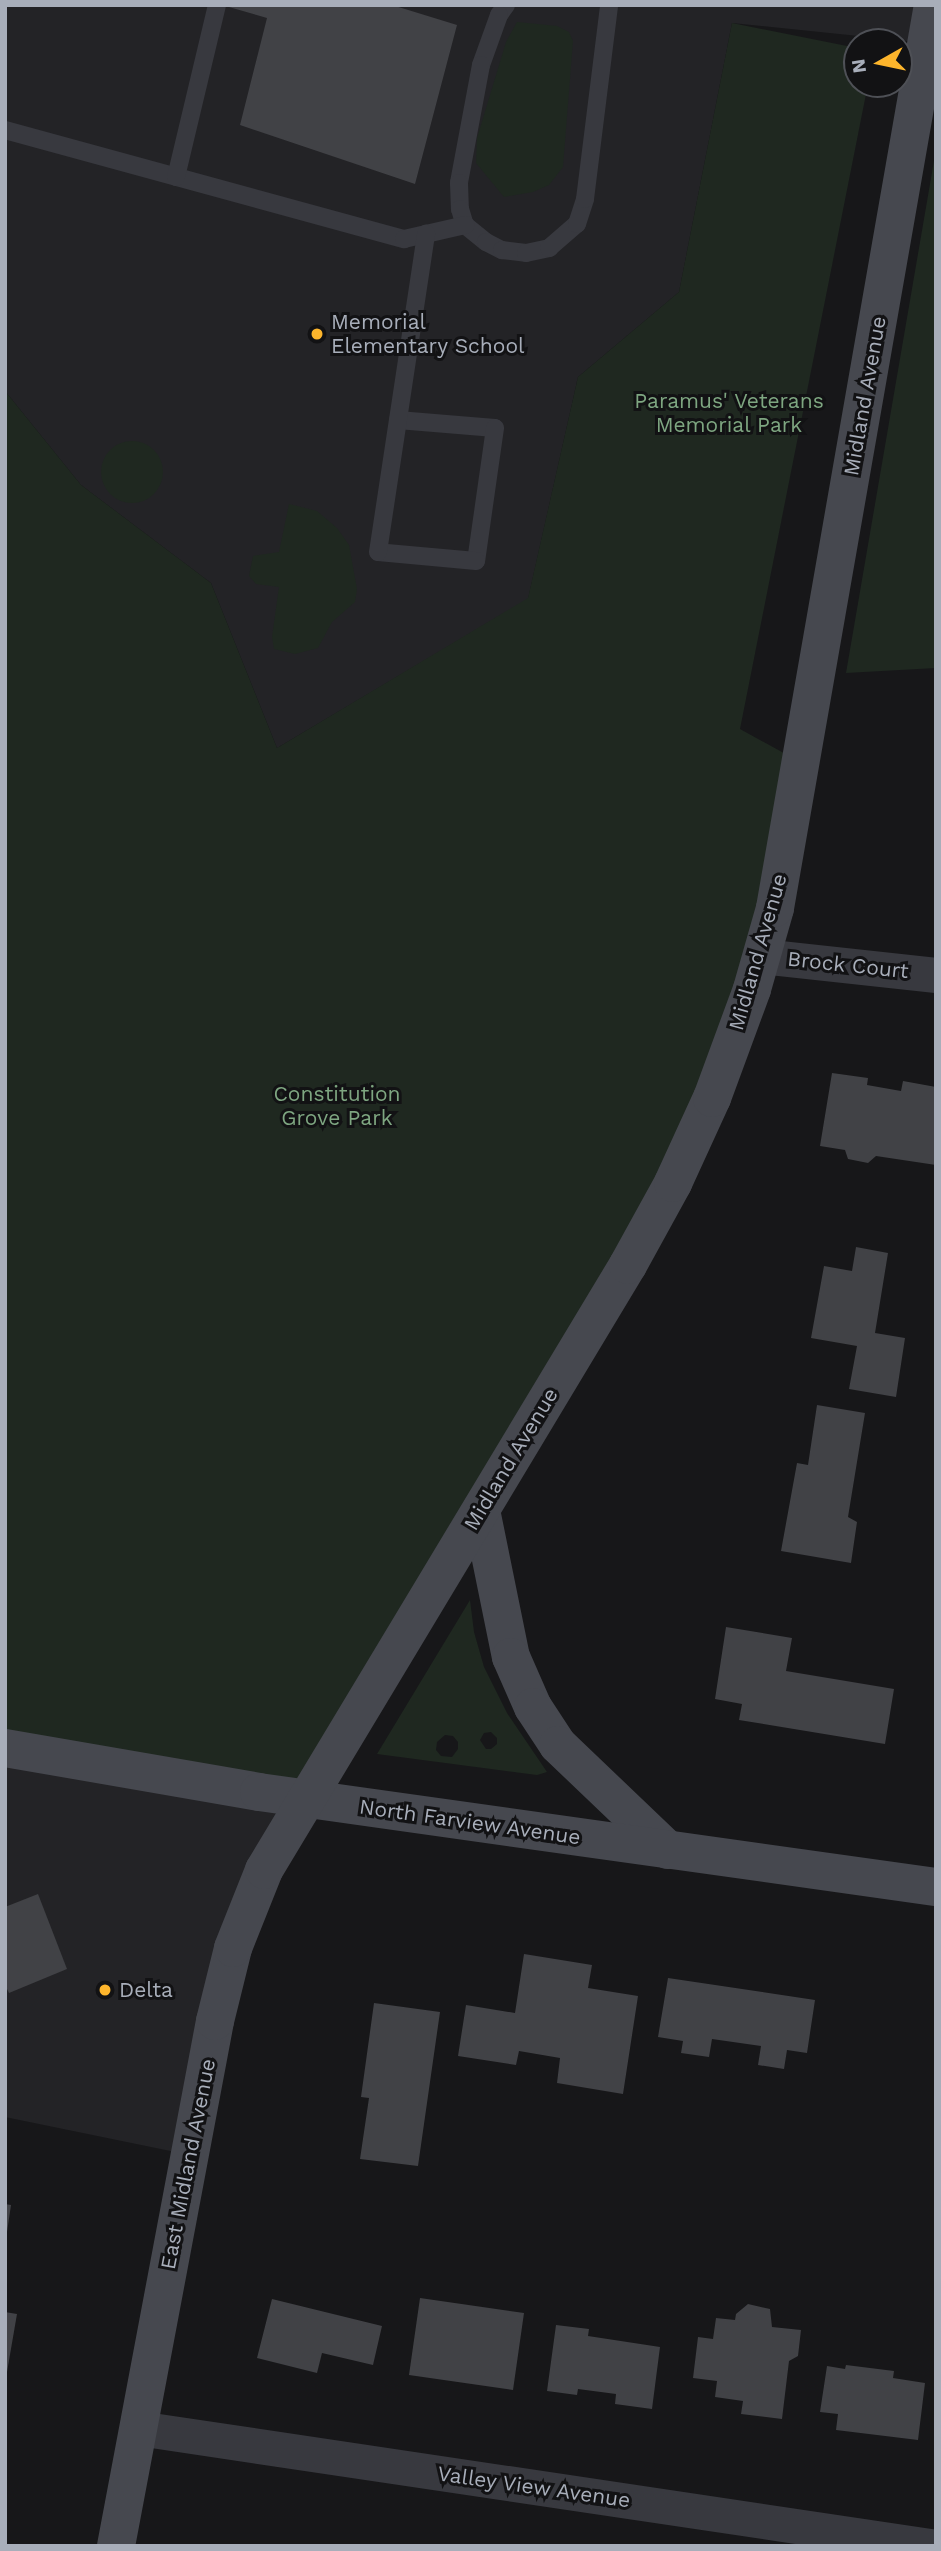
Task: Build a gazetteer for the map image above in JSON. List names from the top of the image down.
{
  "streets": {
    "street": [
      "Midland Avenue",
      "Brock Court",
      "North Farview Avenue",
      "East Midland Avenue",
      "Valley View Avenue"
    ]
  },
  "crossings": [
    ["Midland Avenue", "Brock Court"],
    ["Midland Avenue", "North Farview Avenue"],
    ["Midland Avenue", "East Midland Avenue"],
    ["North Farview Avenue", "East Midland Avenue"],
    ["East Midland Avenue", "Valley View Avenue"]
  ],
  "parks": ["Paramus' Veterans Memorial Park", "Constitution Grove Park"],
  "places": ["Memorial Elementary School", "Delta"],
  "north": "left"
}
